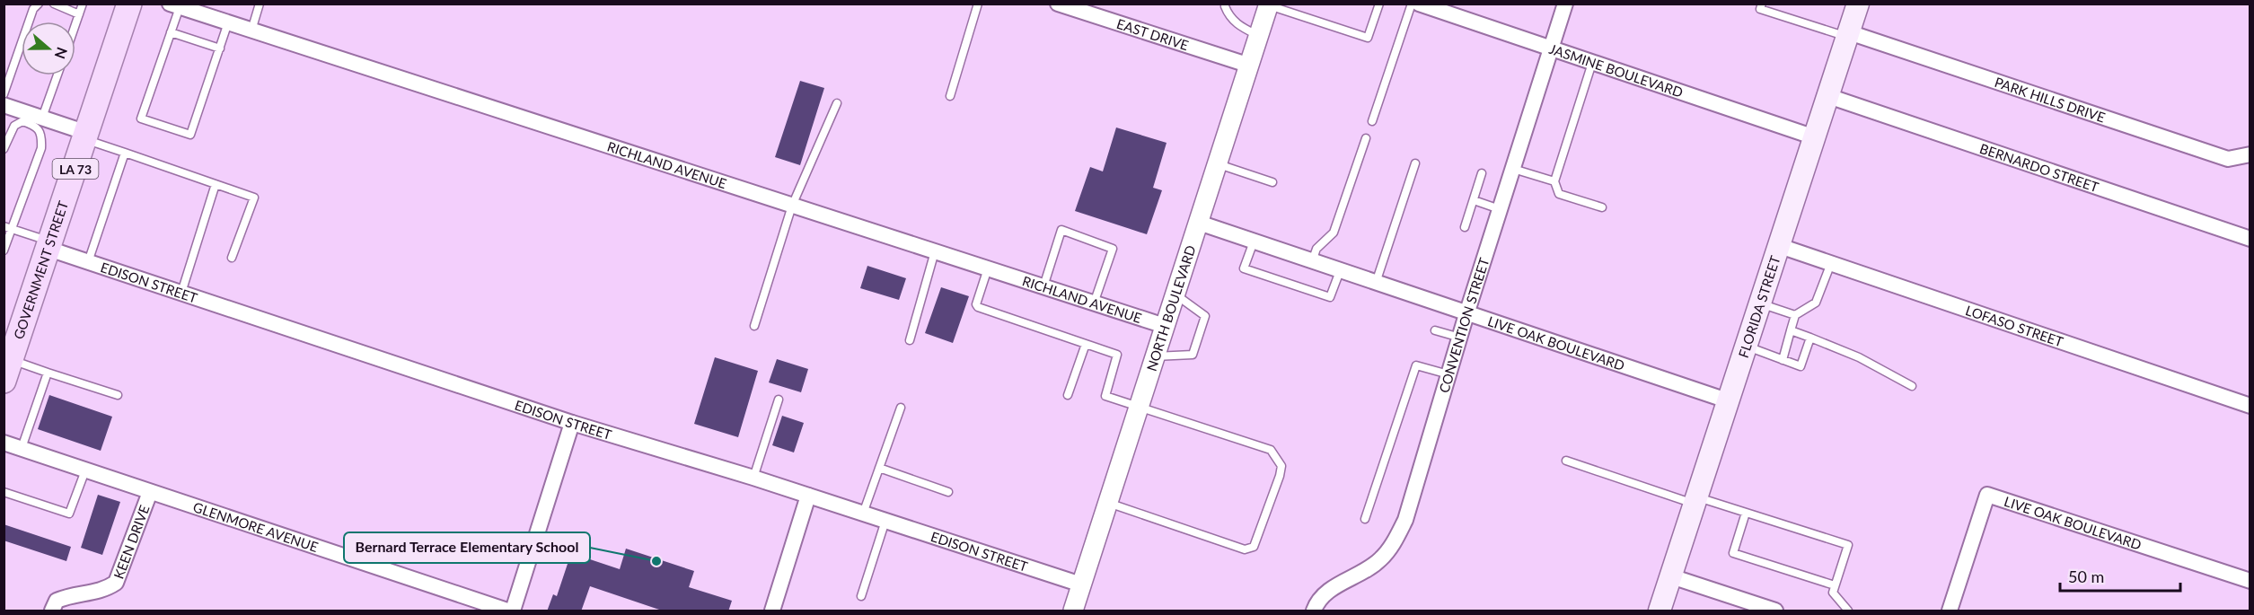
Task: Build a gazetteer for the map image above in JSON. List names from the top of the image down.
{
  "streets": {
    "main road": ["LA 73", "GOVERNMENT STREET", "FLORIDA STREET"],
    "street": [
      "EAST DRIVE",
      "JASMINE BOULEVARD",
      "PARK HILLS DRIVE",
      "RICHLAND AVENUE",
      "BERNARDO STREET",
      "EDISON STREET",
      "NORTH BOULEVARD",
      "CONVENTION STREET",
      "LOFASO STREET",
      "LIVE OAK BOULEVARD",
      "GLENMORE AVENUE",
      "KEEN DRIVE"
    ]
  },
  "crossings": [
    ["EAST DRIVE", "NORTH BOULEVARD"],
    ["JASMINE BOULEVARD", "FLORIDA STREET"],
    ["JASMINE BOULEVARD", "CONVENTION STREET"],
    ["PARK HILLS DRIVE", "FLORIDA STREET"],
    ["RICHLAND AVENUE", "NORTH BOULEVARD"],
    ["BERNARDO STREET", "FLORIDA STREET"],
    ["GOVERNMENT STREET", "EDISON STREET"],
    ["EDISON STREET", "NORTH BOULEVARD"],
    ["NORTH BOULEVARD", "LIVE OAK BOULEVARD"],
    ["FLORIDA STREET", "LOFASO STREET"],
    ["FLORIDA STREET", "LIVE OAK BOULEVARD"],
    ["CONVENTION STREET", "LIVE OAK BOULEVARD"],
    ["GLENMORE AVENUE", "KEEN DRIVE"]
  ],
  "places": ["Bernard Terrace Elementary School"],
  "scale_bar": "50 m",
  "north": "right"
}
